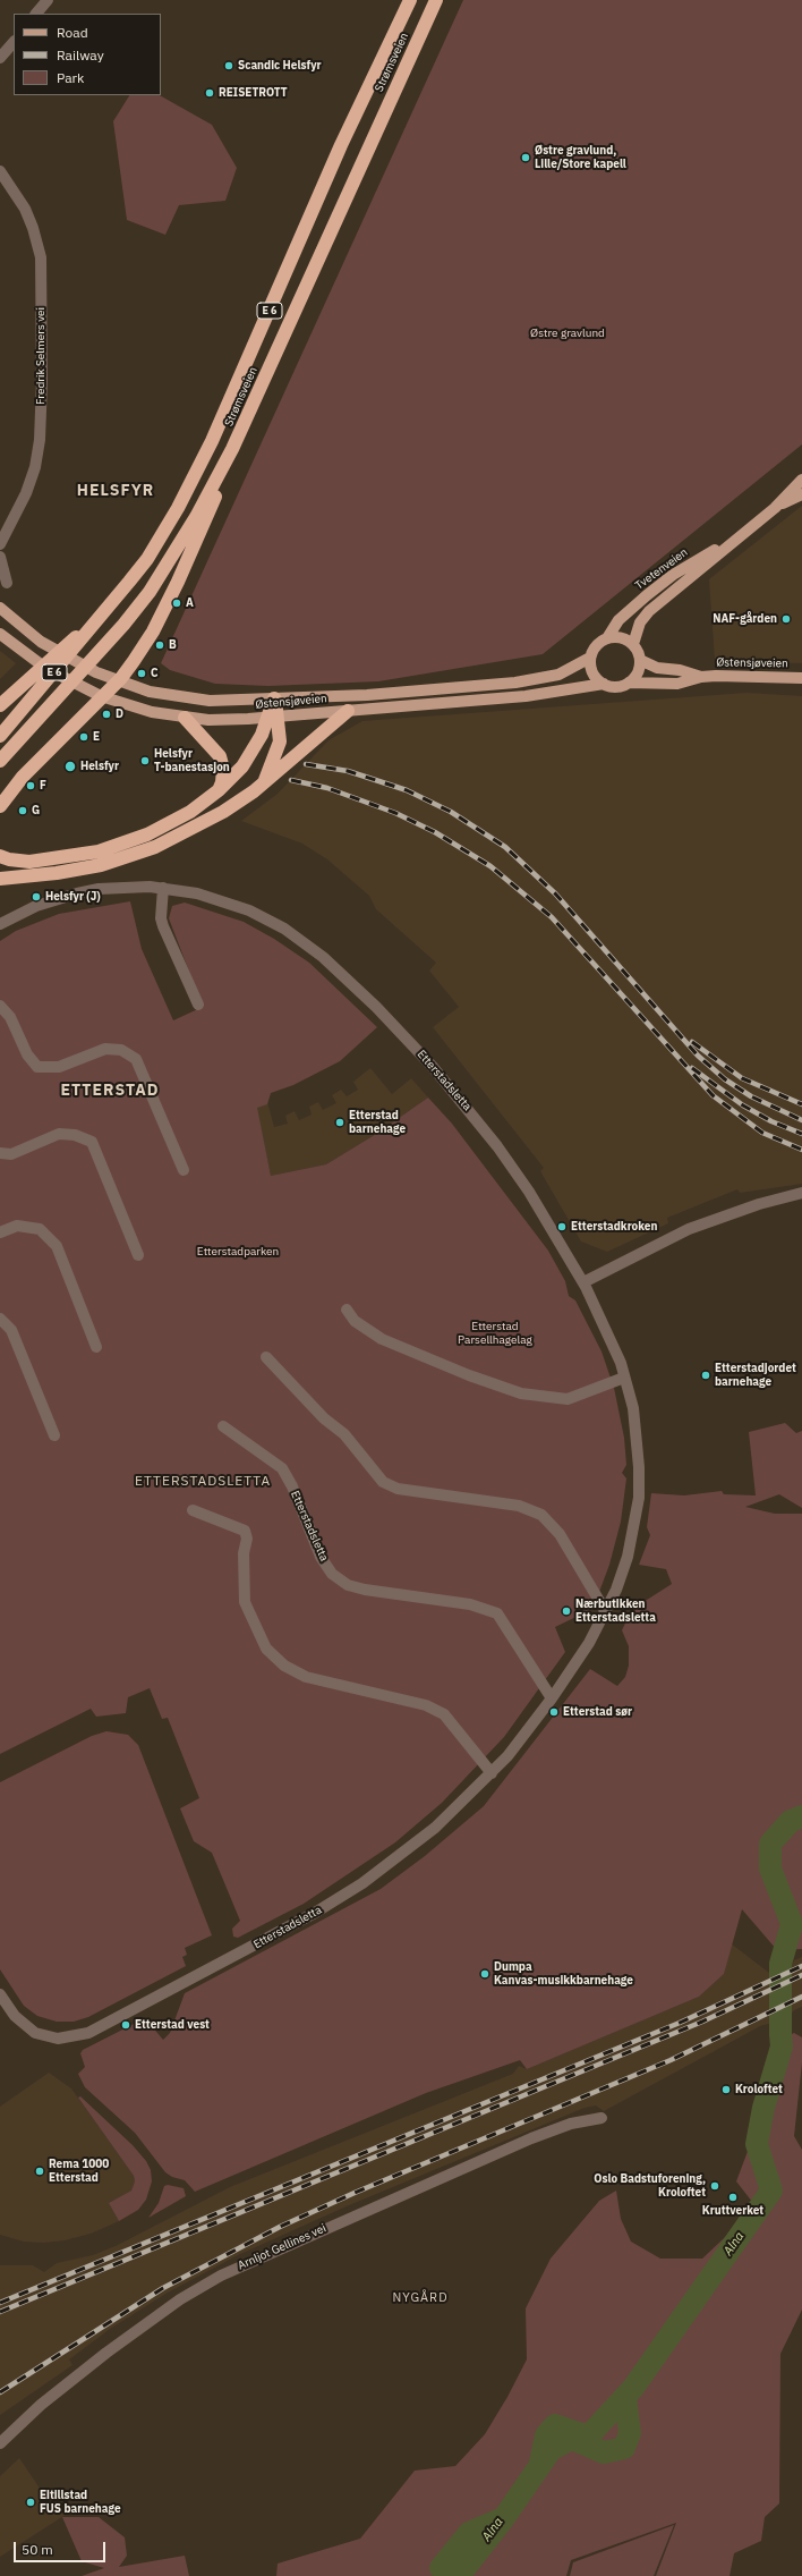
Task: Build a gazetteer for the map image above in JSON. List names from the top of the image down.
{
  "streets": {
    "highway": ["Strømsveien", "E 6"],
    "main road": ["Tvetenveien", "Østensjøveien"],
    "street": ["Fredrik Selmers vei", "Etterstadsletta", "Arnljot Gellines vei"]
  },
  "crossings": [
    ["Tvetenveien", "Østensjøveien"]
  ],
  "districts": [
    "HELSFYR",
    "ETTERSTAD",
    "ETTERSTADSLETTA",
    "NYGÅRD"
  ],
  "water": ["Alna"],
  "parks": ["Østre gravlund", "Etterstadparken", "Etterstad Parsellhagelag"],
  "places": [
    "Scandic Helsfyr",
    "REISETROTT",
    "Østre gravlund, Lille/Store kapell",
    "A",
    "NAF-gården",
    "B",
    "C",
    "D",
    "E",
    "Helsfyr T-banestasjon",
    "Helsfyr",
    "F",
    "G",
    "Helsfyr (J)",
    "Etterstad barnehage",
    "Etterstadkroken",
    "Etterstadjordet barnehage",
    "Nærbutikken Etterstadsletta",
    "Etterstad sør",
    "Dumpa Kanvas-musikkbarnehage",
    "Etterstad vest",
    "Kroloftet",
    "Rema 1000 Etterstad",
    "Oslo Badstuforening, Kroloftet",
    "Kruttverket",
    "Eitillstad FUS barnehage"
  ],
  "legend": ["Road", "Railway", "Park"],
  "scale_bar": "50 m"
}
